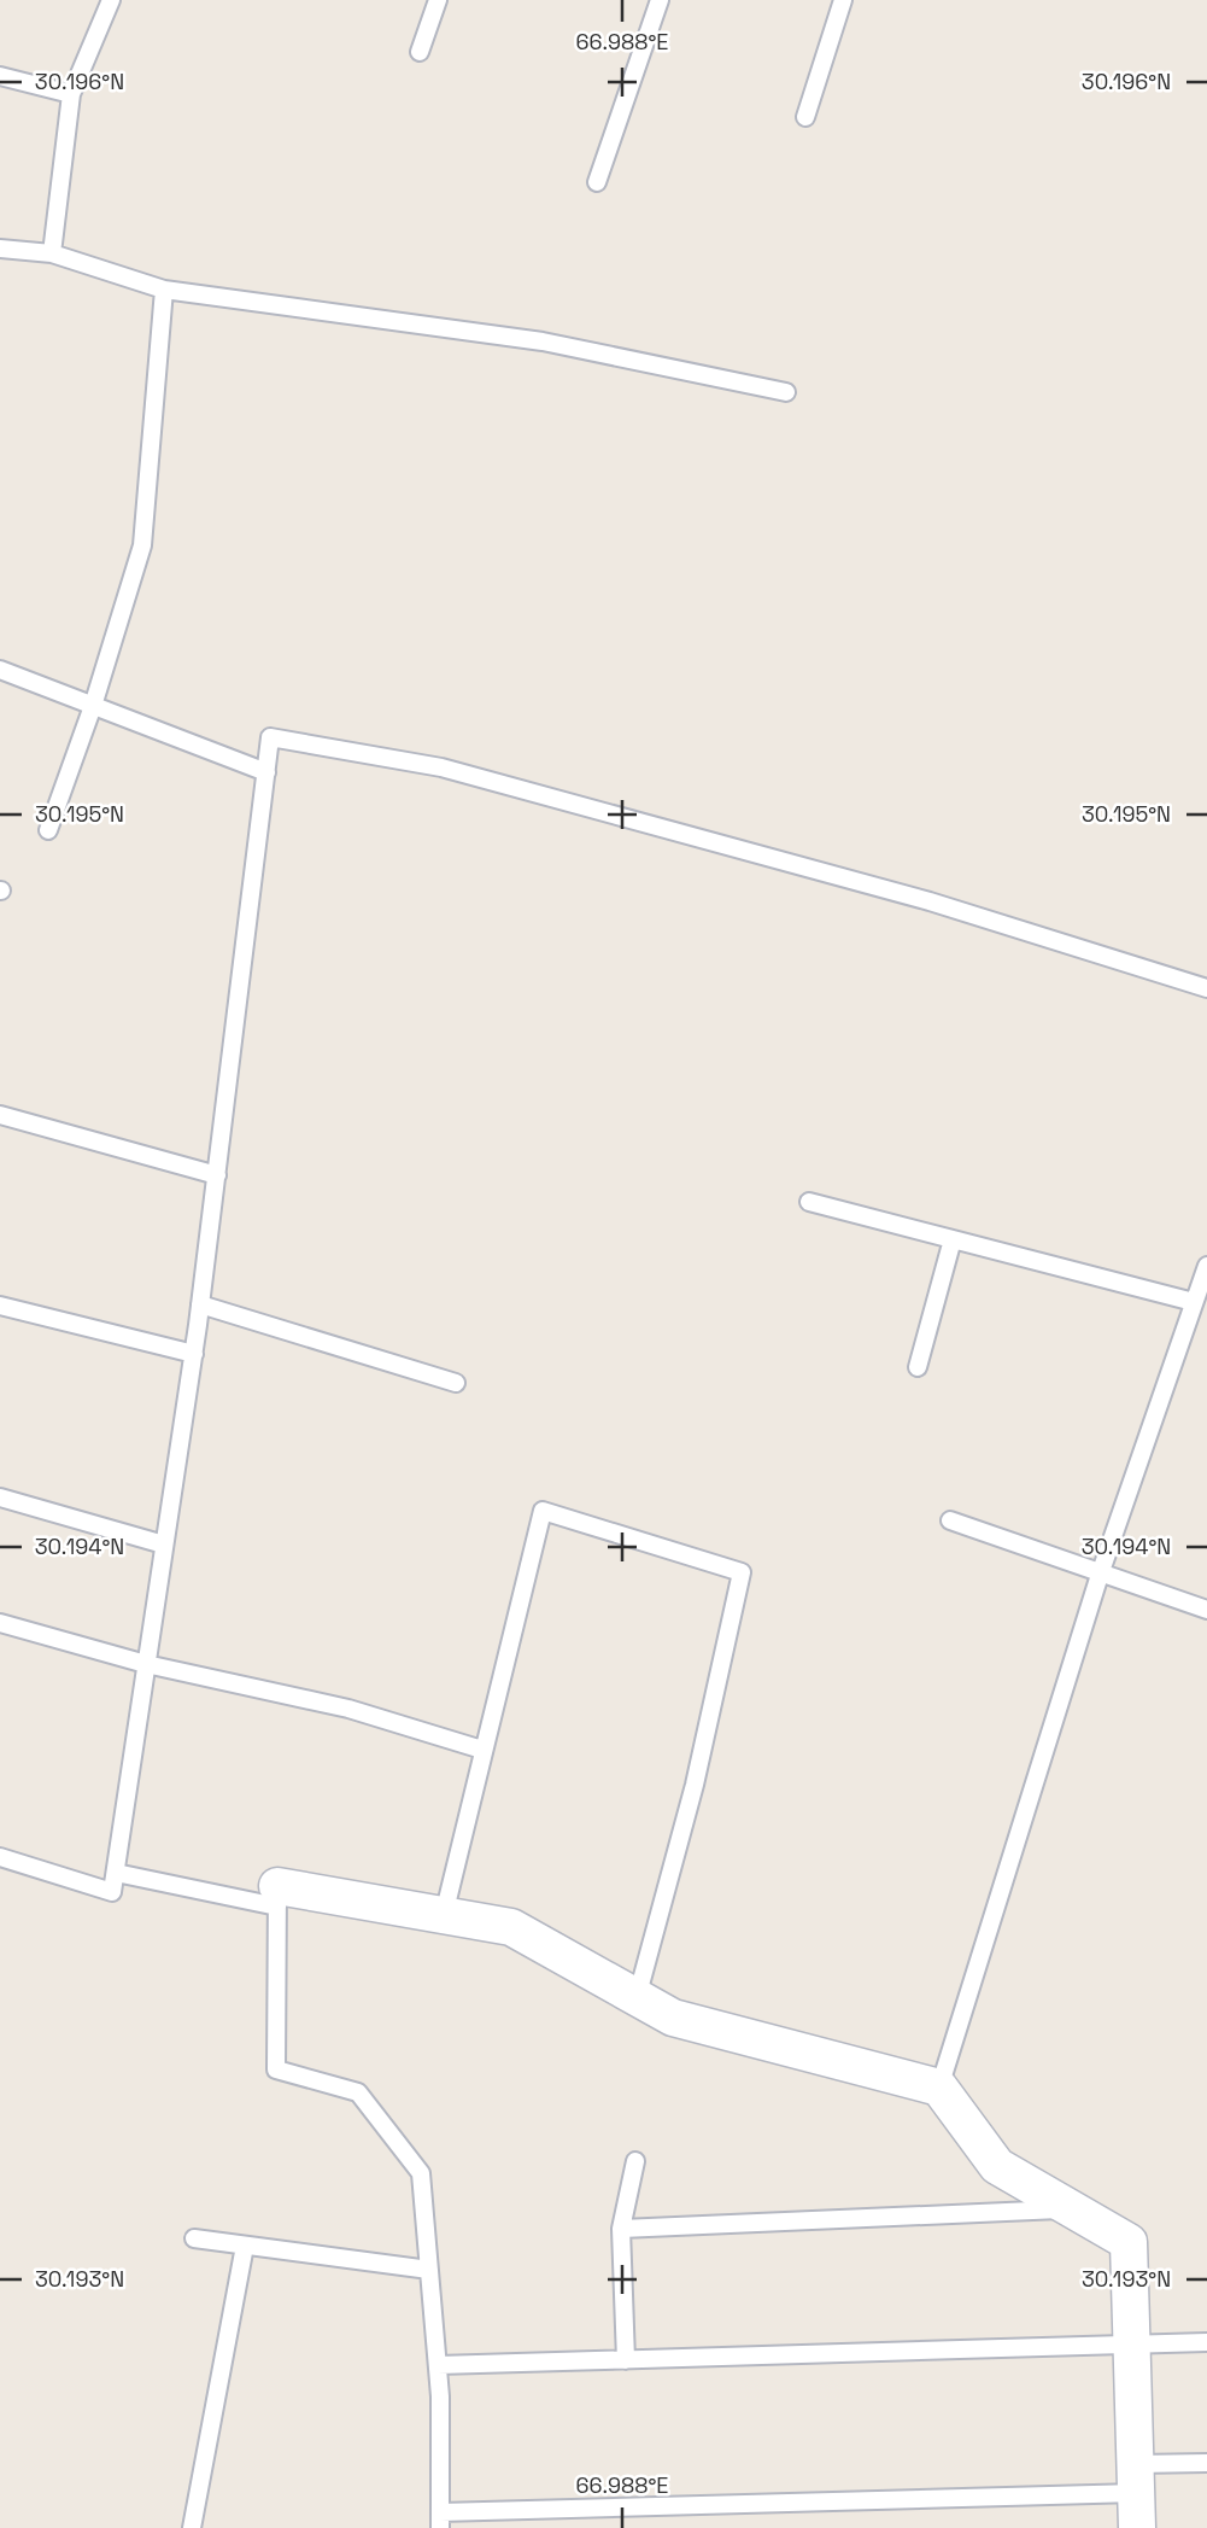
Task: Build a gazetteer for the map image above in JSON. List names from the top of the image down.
{
  "coordinates": [
    "66.988°E",
    "30.196°N",
    "30.195°N",
    "30.194°N",
    "30.193°N"
  ]
}
